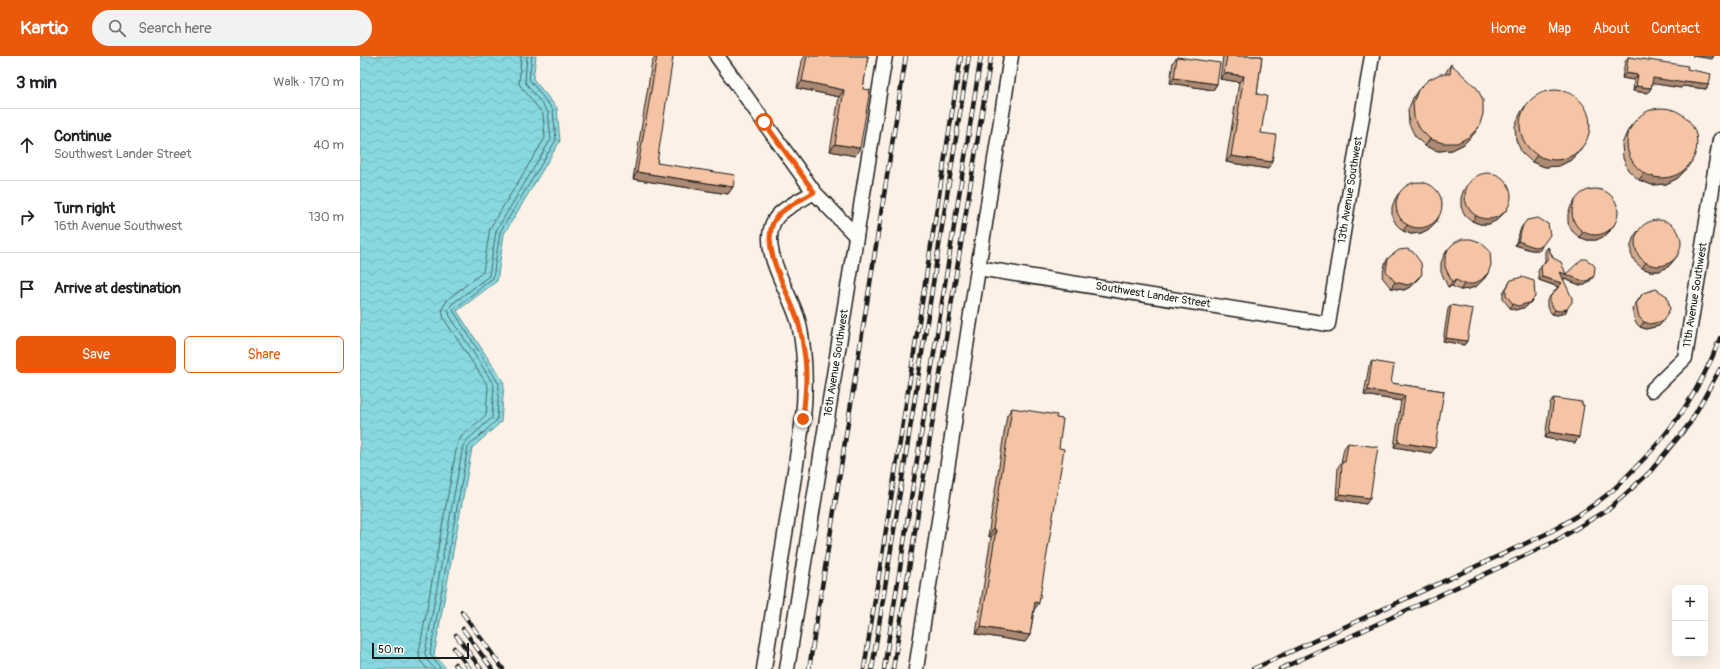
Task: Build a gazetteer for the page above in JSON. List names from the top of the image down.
{
  "streets": {
    "street": [
      "13th Avenue Southwest",
      "Southwest Lander Street",
      "11th Avenue Southwest",
      "16th Avenue Southwest"
    ]
  },
  "crossings": [
    ["13th Avenue Southwest", "Southwest Lander Street"]
  ],
  "scale_bar": "50 m",
  "page": {
    "header": "Kartio",
    "search": "Search here",
    "nav": [
      "Home",
      "Map",
      "About",
      "Contact"
    ],
    "heading": ["3 min", "Walk · 170 m"],
    "list": [
      ["Continue", "Southwest Lander Street", "40 m"],
      ["Turn right", "16th Avenue Southwest", "130 m"],
      "Arrive at destination"
    ],
    "buttons": ["Save", "Share"],
    "map_buttons": ["+", "−"],
    "scale": "50 m"
  }
}
